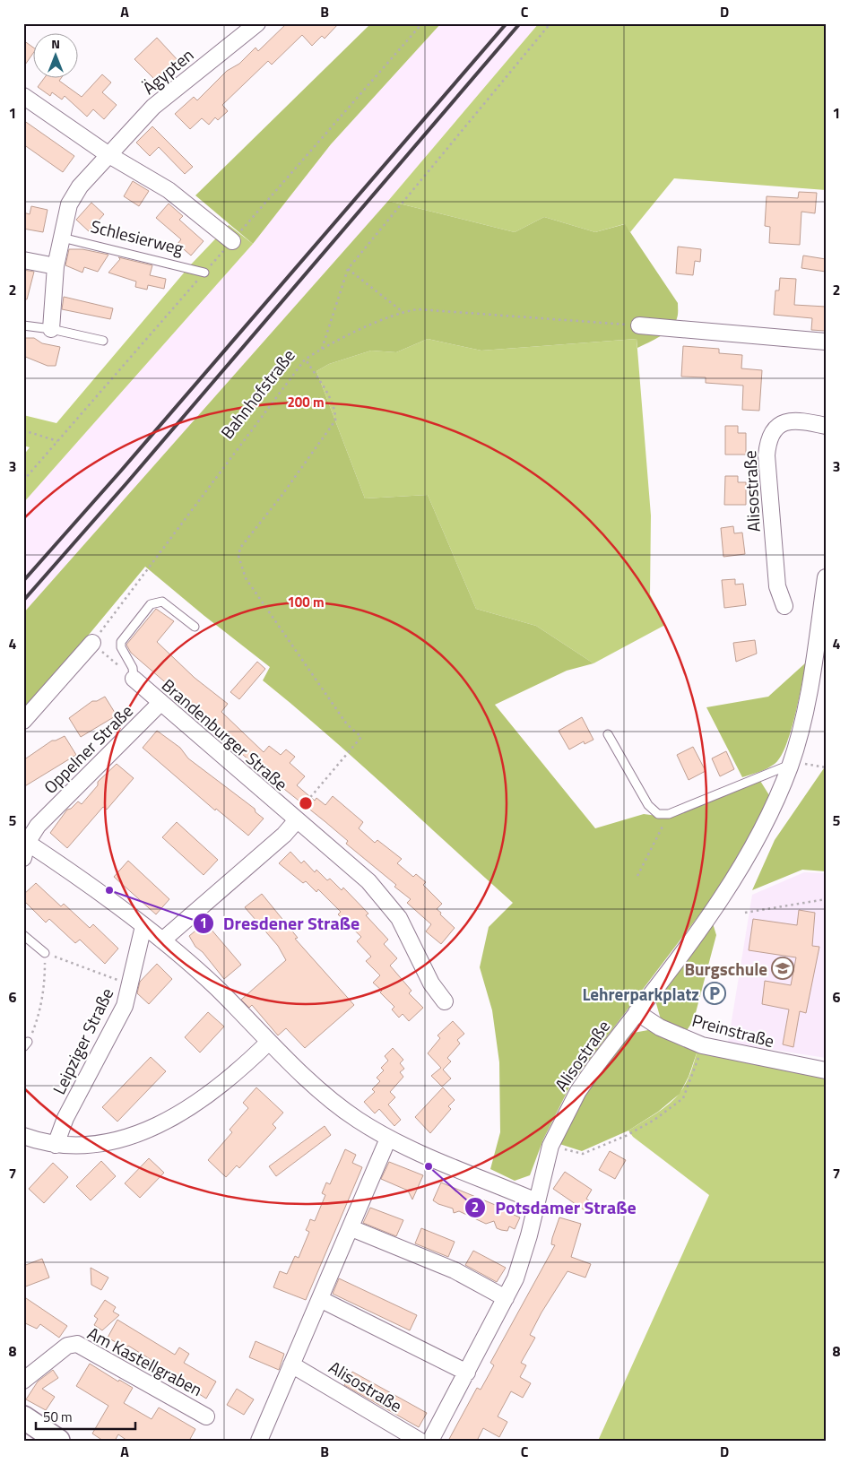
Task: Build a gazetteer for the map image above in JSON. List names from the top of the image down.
{
  "streets": {
    "street": [
      "Ägypten",
      "Alisostraße",
      "Brandenburger Straße",
      "Oppelner Straße",
      "Preinstraße",
      "Leipziger Straße",
      "Am Kastellgraben"
    ],
    "lane": ["Schlesierweg"],
    "path": ["Bahnhofstraße"]
  },
  "crossings": [
    ["Alisostraße", "Preinstraße"],
    ["Brandenburger Straße", "Oppelner Straße"]
  ],
  "places": {
    "other": ["Dresdener Straße", "Potsdamer Straße"],
    "school or university": ["Burgschule"],
    "parking": ["Lehrerparkplatz"]
  },
  "scale_bar": "50 m",
  "north": "top",
  "grid": {
    "columns": [
      "A",
      "B",
      "C",
      "D"
    ],
    "rows": [
      "1",
      "2",
      "3",
      "4",
      "5",
      "6",
      "7",
      "8"
    ]
  },
  "rings": ["200 m", "100 m"]
}
